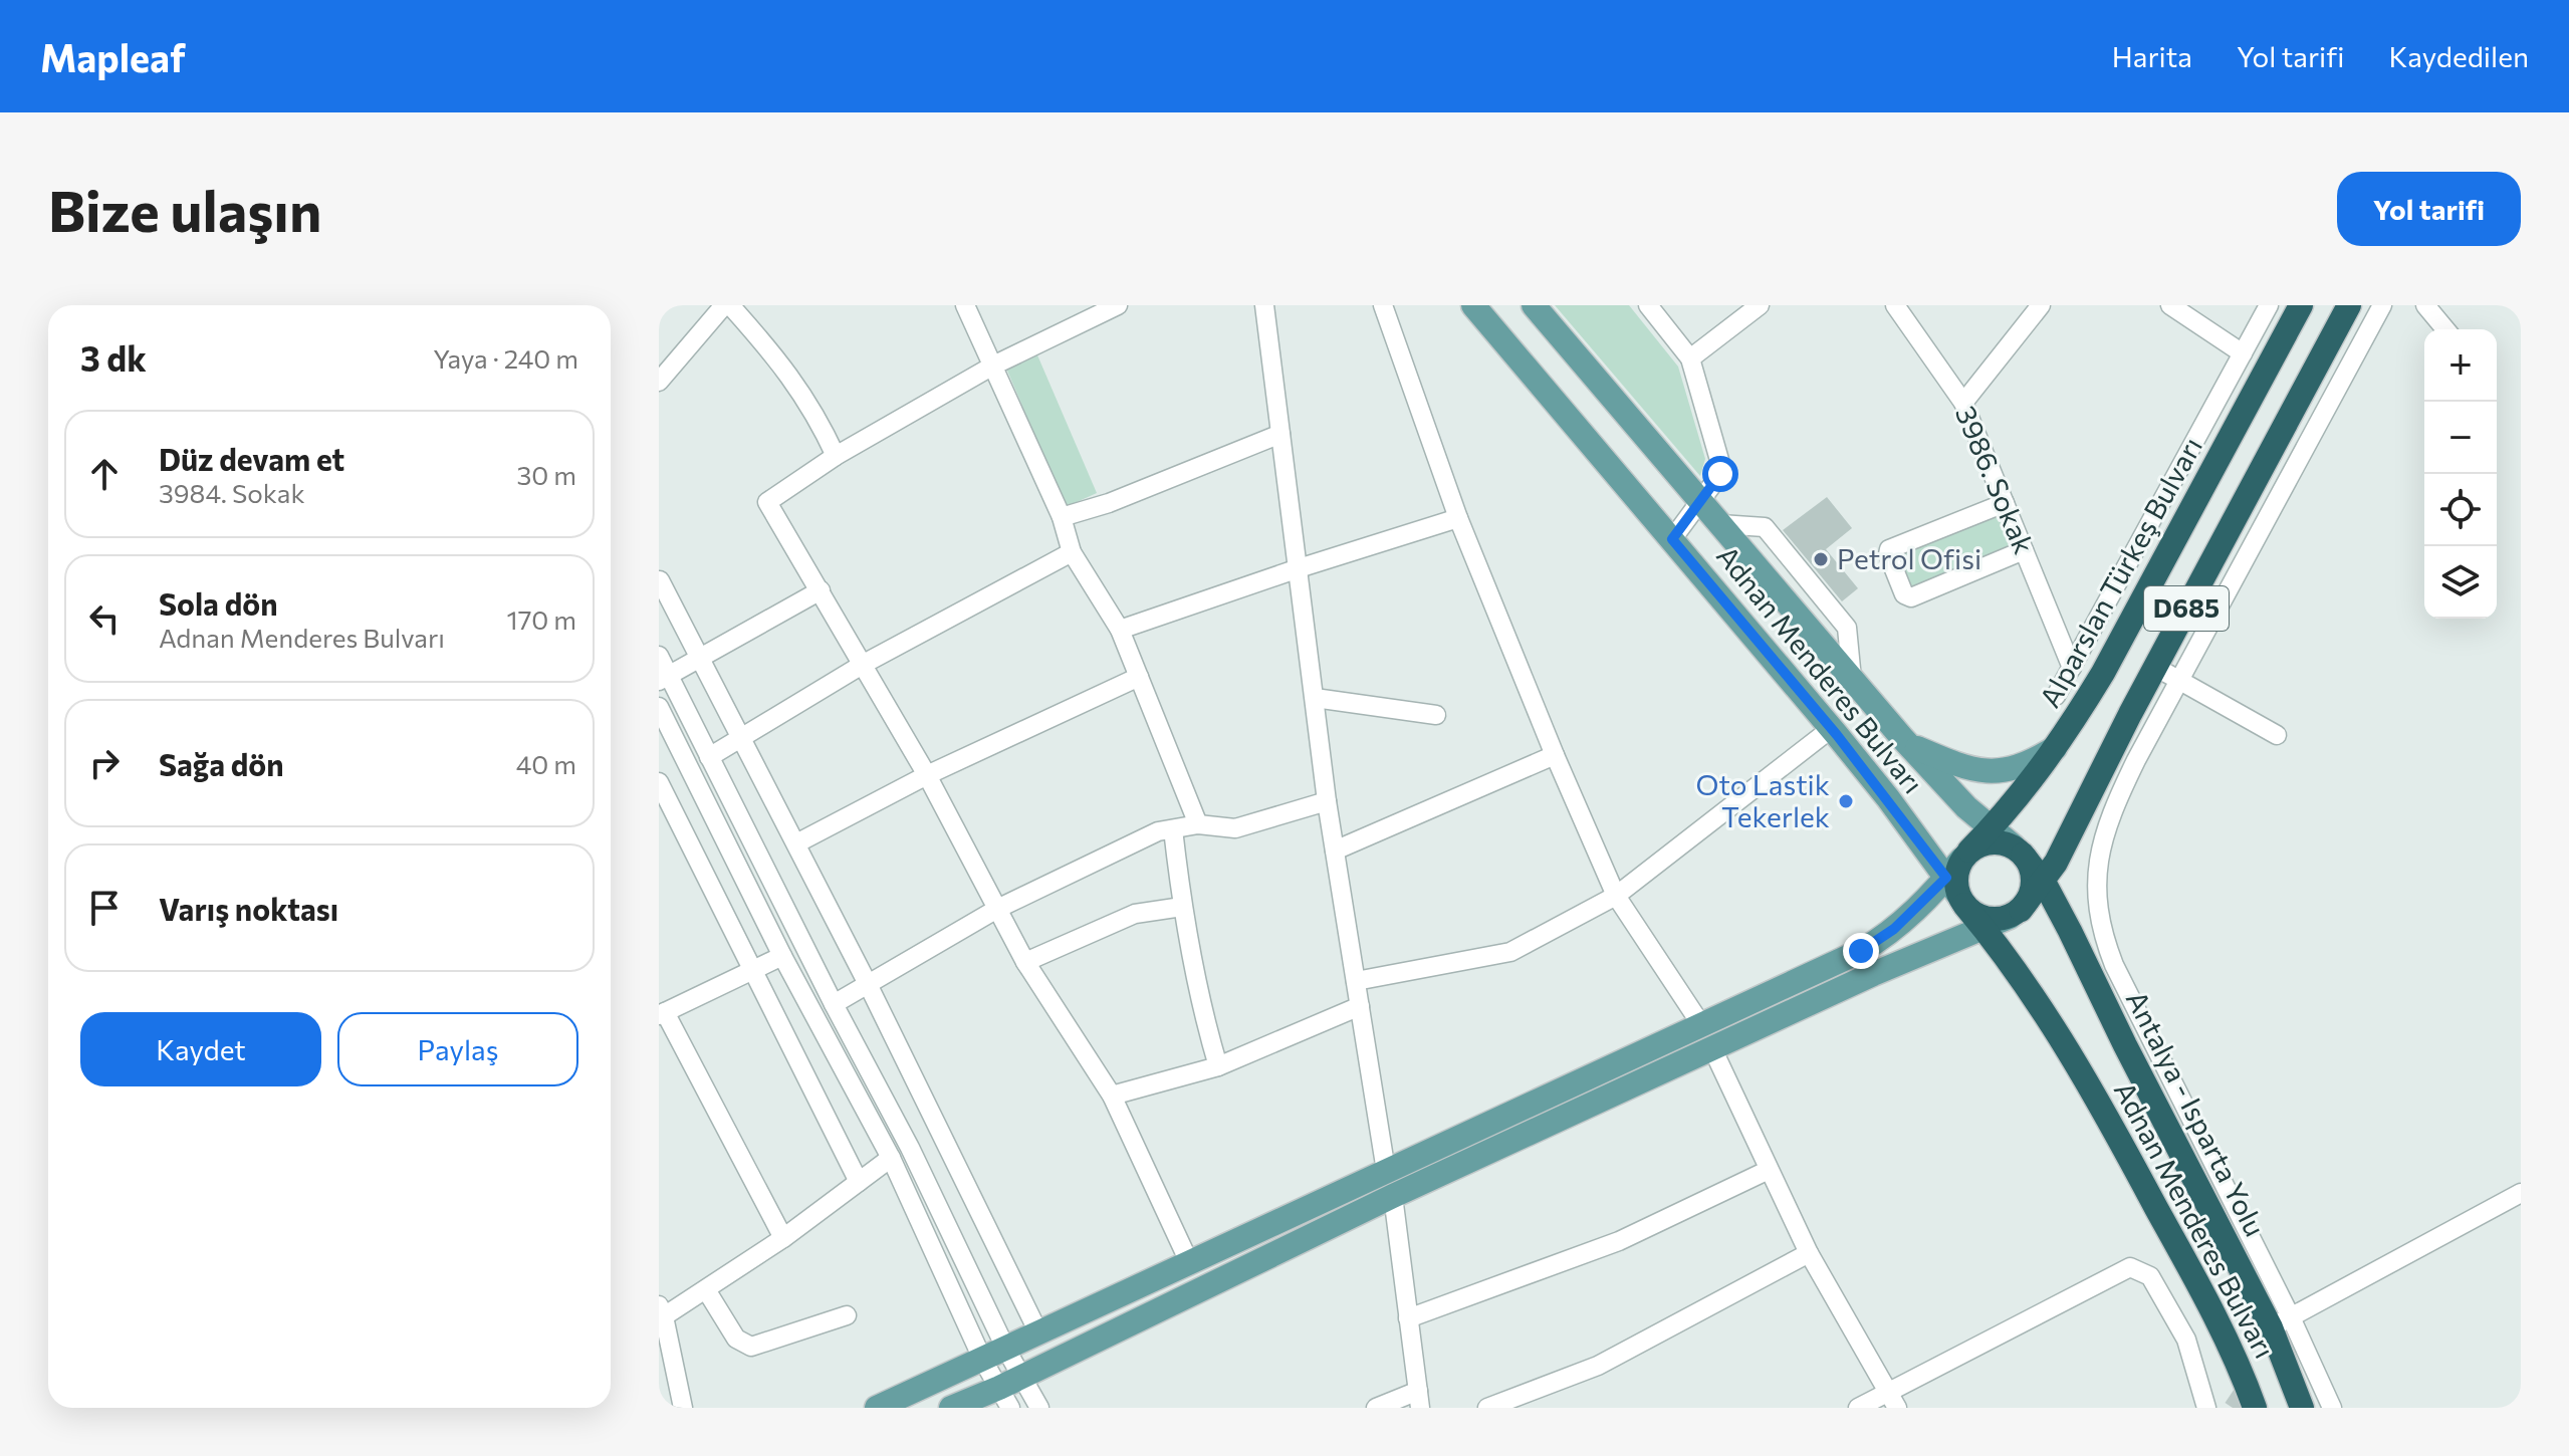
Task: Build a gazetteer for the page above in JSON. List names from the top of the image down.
{
  "streets": {
    "highway": [
      "Alparslan Türkeş Bulvarı",
      "D685",
      "Adnan Menderes Bulvarı",
      "Antalya - Isparta Yolu"
    ],
    "street": ["3986. Sokak"]
  },
  "crossings": [
    ["Alparslan Türkeş Bulvarı", "Adnan Menderes Bulvarı"],
    ["D685", "Antalya - Isparta Yolu"],
    ["Adnan Menderes Bulvarı", "Antalya - Isparta Yolu"]
  ],
  "places": ["Petrol Ofisi", "Oto Lastik Tekerlek"],
  "page": {
    "header": "Mapleaf",
    "nav": ["Harita", "Yol tarifi", "Kaydedilen"],
    "buttons": [
      "Yol tarifi",
      ["Kaydet", "Paylaş"]
    ],
    "title": "Bize ulaşın",
    "heading": ["3 dk", "Yaya · 240 m"],
    "map_buttons": ["+", "−"],
    "list": [
      ["Düz devam et", "3984. Sokak", "30 m"],
      ["Sola dön", "Adnan Menderes Bulvarı", "170 m"],
      ["Sağa dön", "40 m"],
      "Varış noktası"
    ]
  }
}
